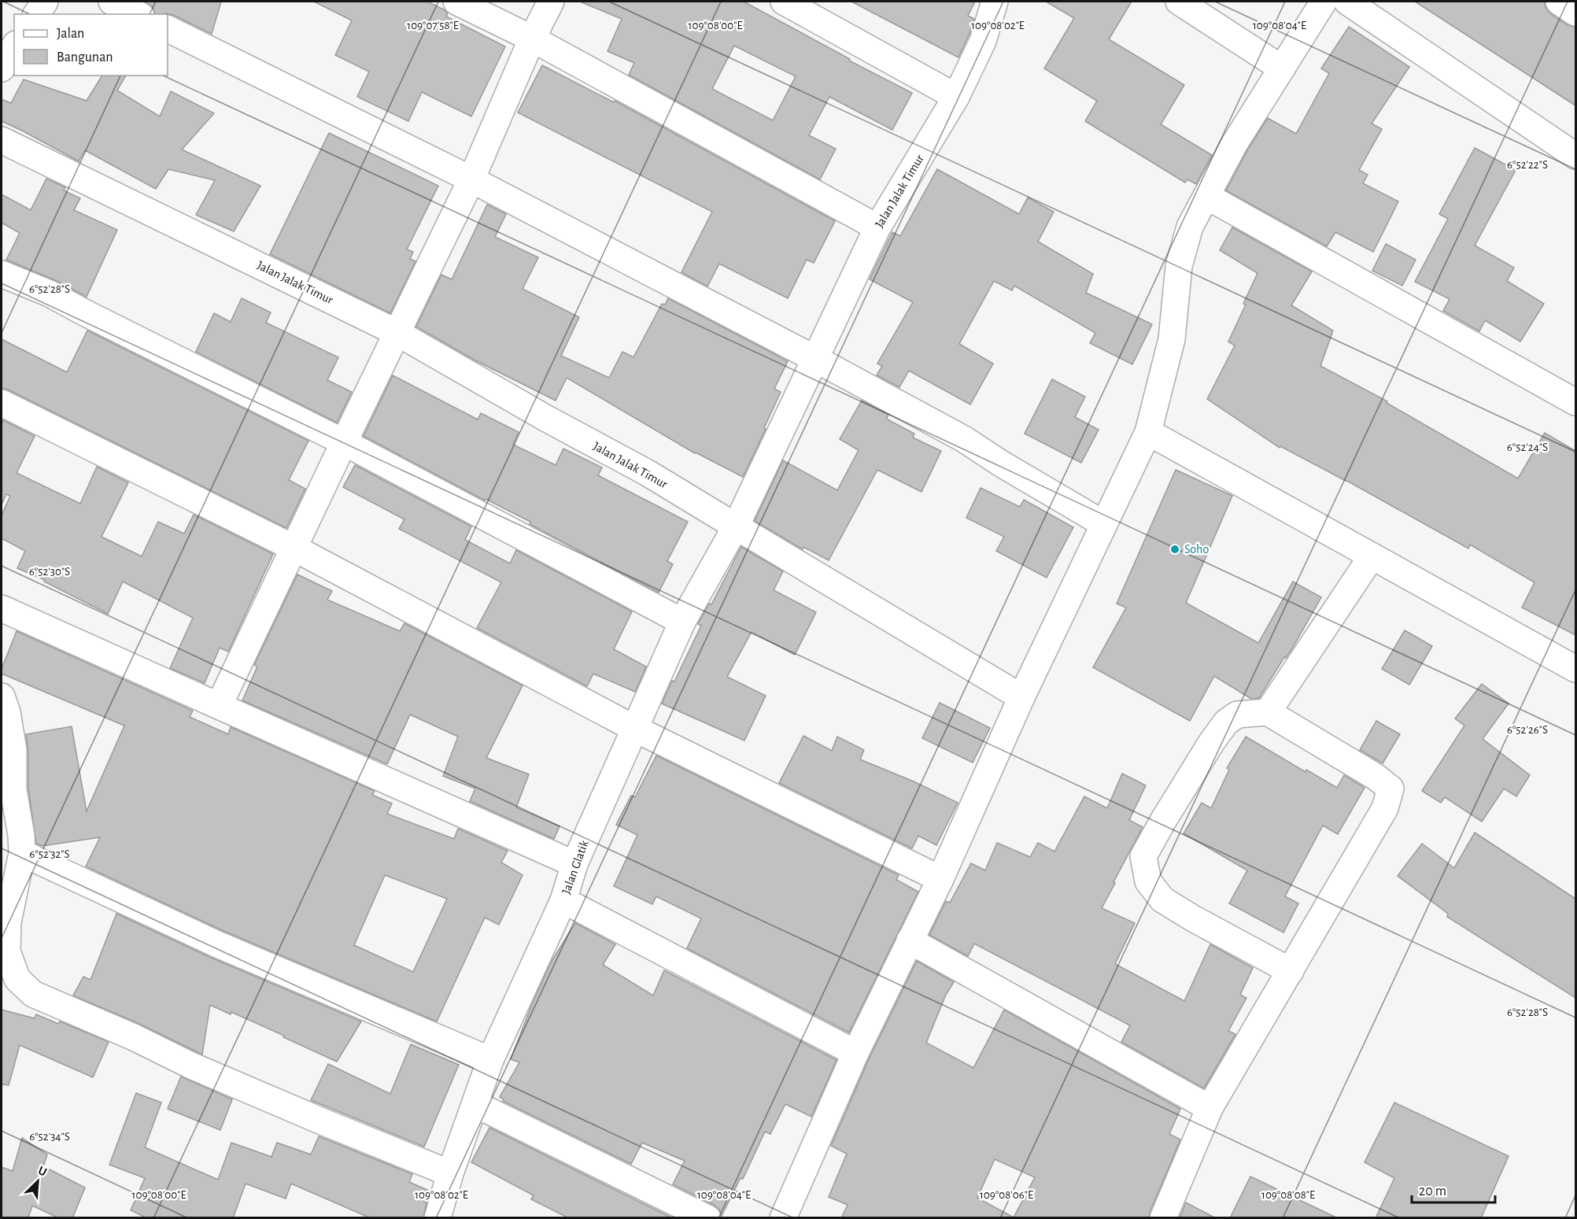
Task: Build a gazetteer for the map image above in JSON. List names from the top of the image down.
{
  "streets": {
    "street": ["Jalan Jalak Timur", "Jalan Glatik"]
  },
  "crossings": [
    ["Jalan Jalak Timur", "Jalan Glatik"]
  ],
  "places": ["Soho"],
  "legend": ["Jalan", "Bangunan"],
  "scale_bar": "20 m",
  "north": "top right",
  "coordinates": [
    "109°07'58\"E",
    "109°08'00\"E",
    "109°08'02\"E",
    "109°08'04\"E",
    "6°52'22\"S",
    "6°52'28\"S",
    "6°52'24\"S",
    "6°52'30\"S",
    "6°52'26\"S",
    "6°52'32\"S",
    "6°52'34\"S",
    "109°08'06\"E",
    "109°08'08\"E"
  ]
}
